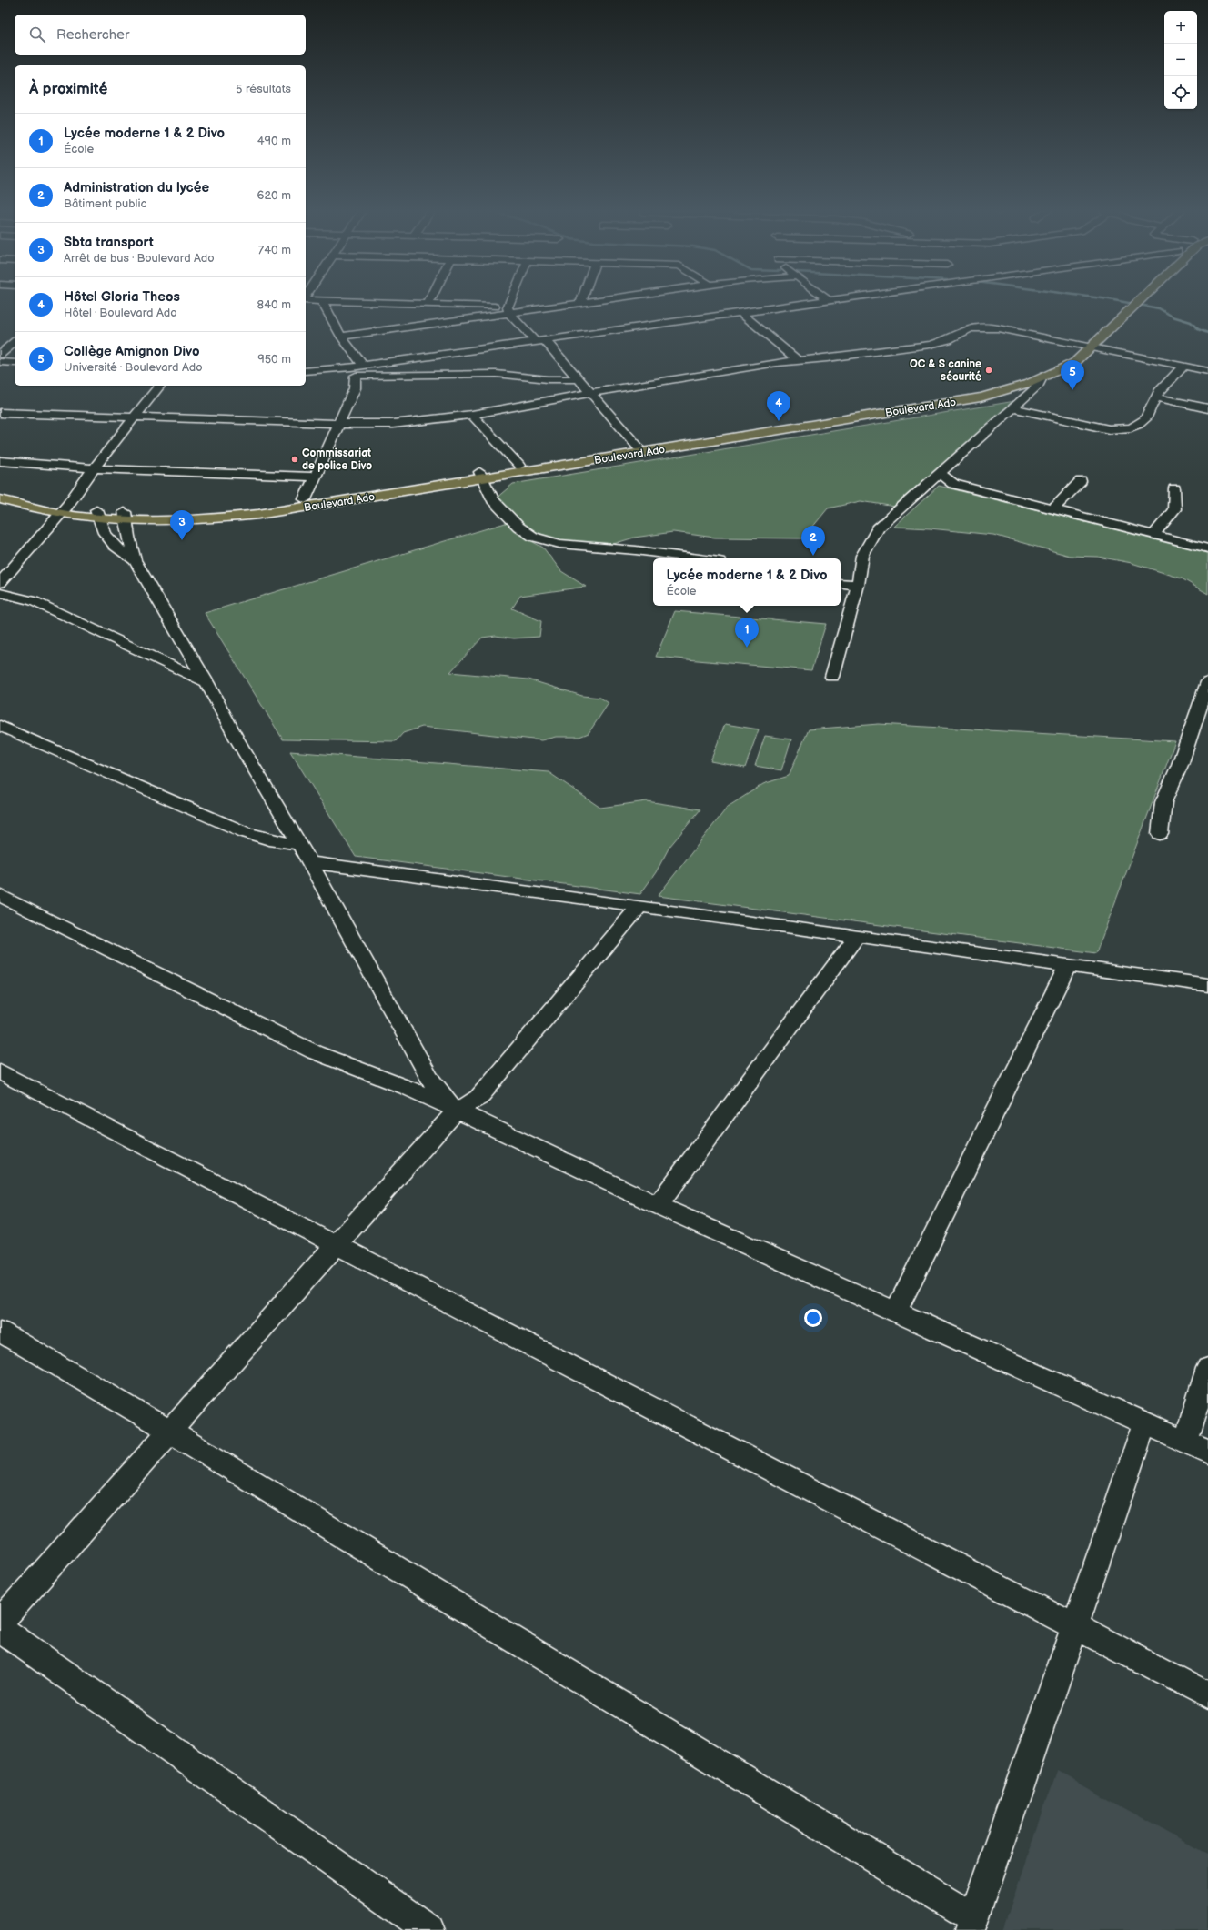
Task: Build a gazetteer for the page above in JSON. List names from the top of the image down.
{
  "streets": {
    "main road": ["Boulevard Ado"]
  },
  "places": ["OC & S canine sécurité", "Commissariat de police Divo"],
  "page": {
    "map_buttons": ["+", "−"],
    "search": "Rechercher",
    "heading": ["À proximité", "5 résultats"],
    "list": [
      {
        "mark": "1",
        "name": "Lycée moderne 1 & 2 Divo",
        "note": "École",
        "value": "490 m"
      },
      {
        "mark": "2",
        "name": "Administration du lycée",
        "note": "Bâtiment public",
        "value": "620 m"
      },
      {
        "mark": "3",
        "name": "Sbta transport",
        "note": "Arrêt de bus · Boulevard Ado",
        "value": "740 m"
      },
      {
        "mark": "4",
        "name": "Hôtel Gloria Theos",
        "note": "Hôtel · Boulevard Ado",
        "value": "840 m"
      },
      {
        "mark": "5",
        "name": "Collège Amignon Divo",
        "note": "Université · Boulevard Ado",
        "value": "950 m"
      }
    ],
    "pins": [
      "5",
      "4",
      "3",
      "2",
      "1"
    ],
    "popup": ["Lycée moderne 1 & 2 Divo", "École"]
  }
}
